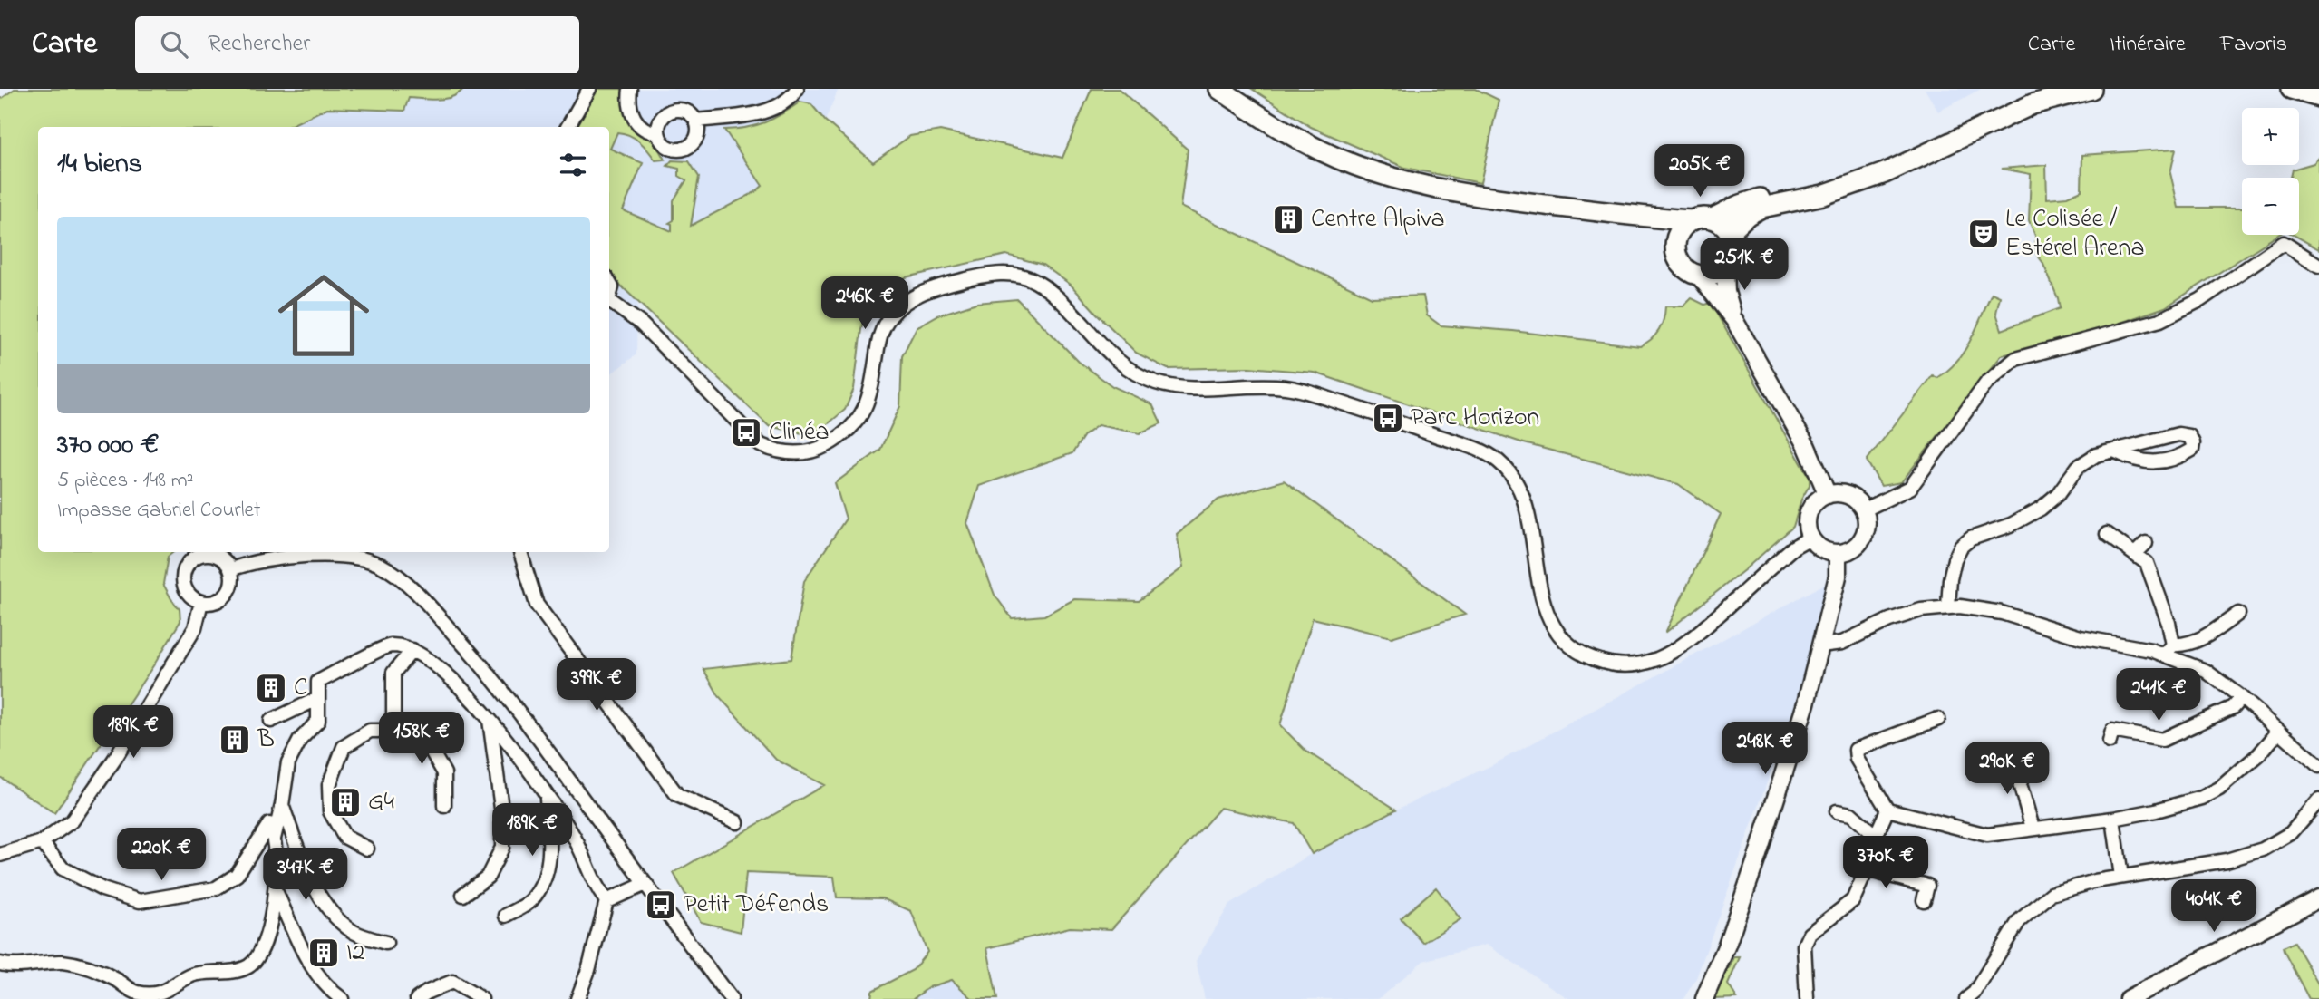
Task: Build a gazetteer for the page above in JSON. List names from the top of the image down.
{
  "places": {
    "building": [
      "Centre Alpiva",
      "C",
      "B",
      "G4",
      "I2"
    ],
    "theatre": ["Le Colisée / Estérel Arena"],
    "bus stop": ["Parc Horizon", "Clinéa", "Petit Défends"]
  },
  "page": {
    "header": "Carte",
    "search": "Rechercher",
    "nav": ["Carte", "Itinéraire", "Favoris"],
    "map_buttons": ["+", "−"],
    "heading": "14 biens",
    "price": [
      "205K €",
      "251K €",
      "246K €",
      "399K €",
      "241K €",
      "189K €",
      "158K €",
      "248K €",
      "290K €",
      "189K €",
      "220K €",
      "370K €",
      "347K €",
      "404K €"
    ],
    "list": [
      {
        "name": "370 000 €",
        "note": "5 pièces · 148 m² · Impasse Gabriel Courlet"
      }
    ]
  }
}
